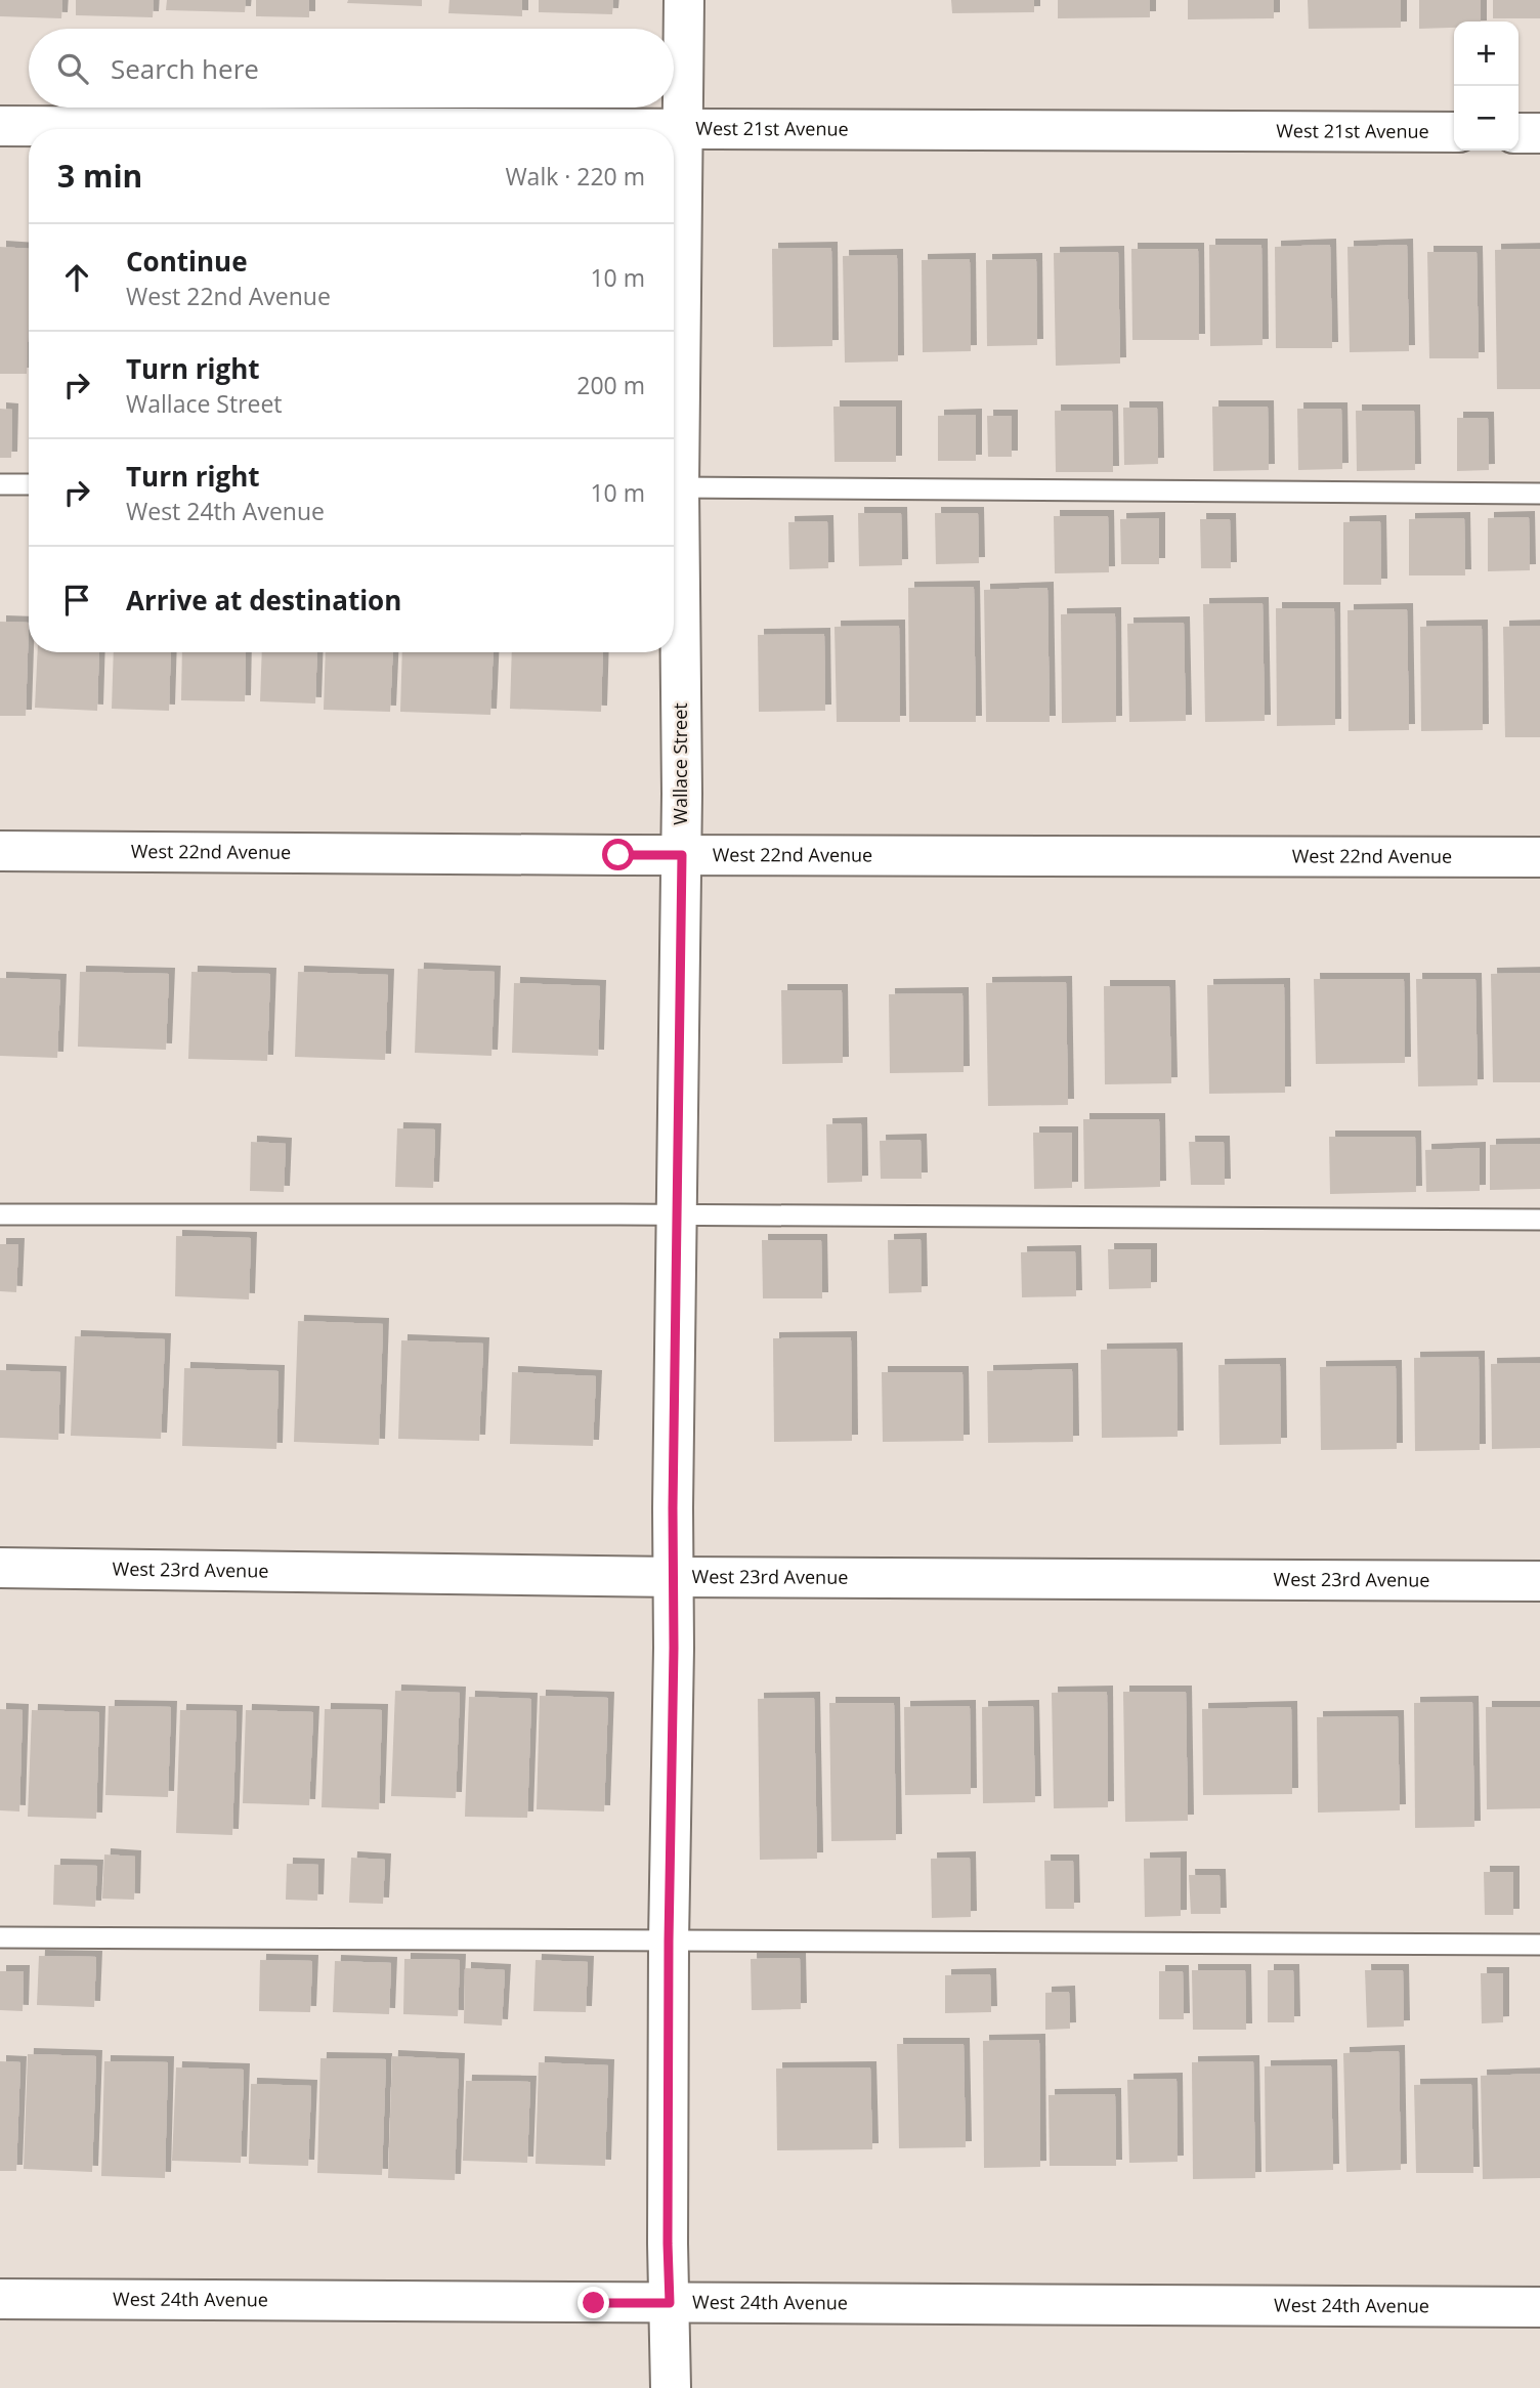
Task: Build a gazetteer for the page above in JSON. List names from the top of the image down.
{
  "streets": {
    "street": [
      "West 21st Avenue",
      "Wallace Street",
      "West 22nd Avenue",
      "West 23rd Avenue",
      "West 24th Avenue"
    ]
  },
  "crossings": [
    ["West 21st Avenue", "Wallace Street"],
    ["Wallace Street", "West 22nd Avenue"],
    ["Wallace Street", "West 23rd Avenue"],
    ["Wallace Street", "West 24th Avenue"]
  ],
  "page": {
    "map_buttons": ["+", "−"],
    "search": "Search here",
    "heading": ["3 min", "Walk · 220 m"],
    "list": [
      ["Continue", "West 22nd Avenue", "10 m"],
      ["Turn right", "Wallace Street", "200 m"],
      ["Turn right", "West 24th Avenue", "10 m"],
      "Arrive at destination"
    ]
  }
}
